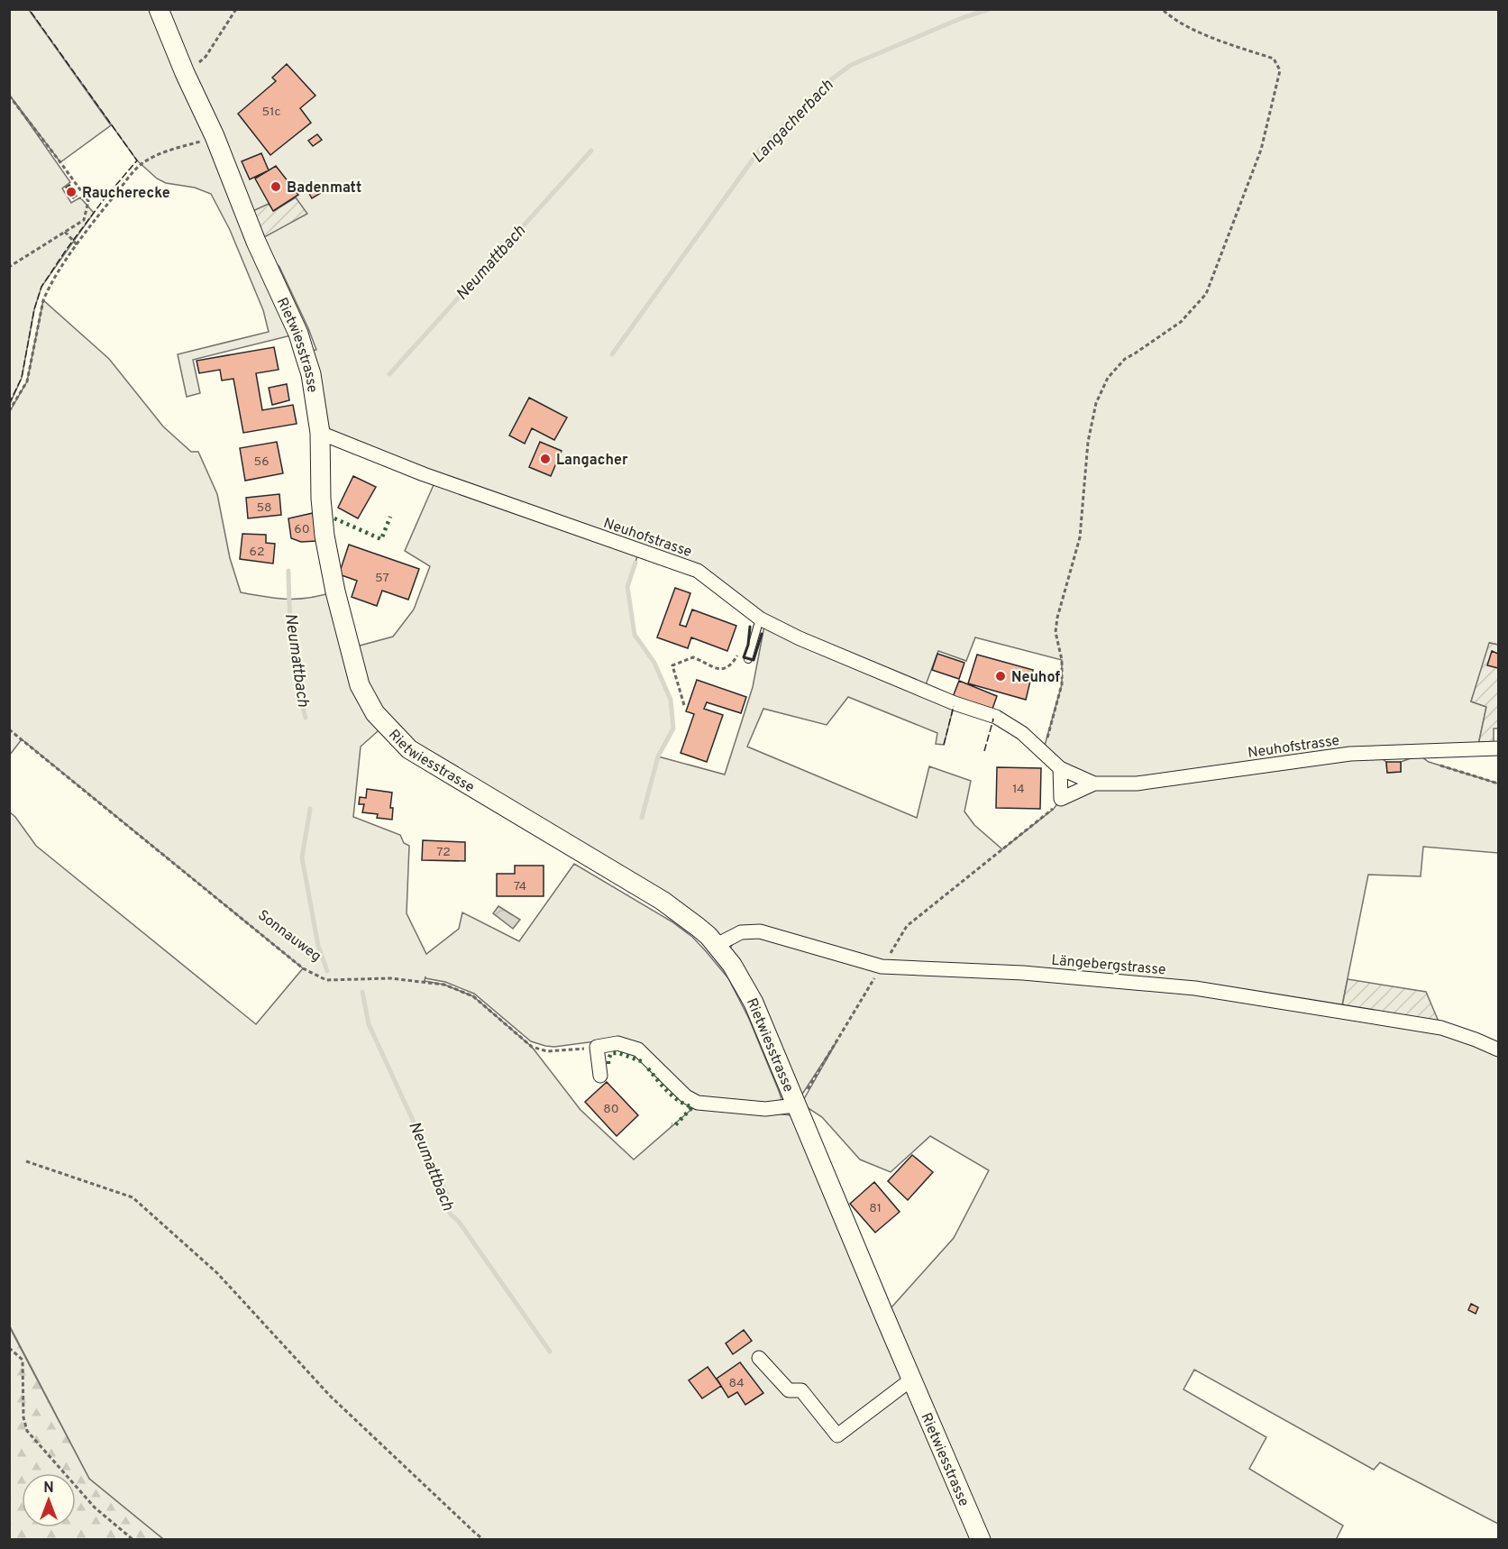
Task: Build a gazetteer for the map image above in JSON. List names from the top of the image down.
{
  "streets": {
    "main road": ["Rietwiesstrasse"],
    "street": ["Neuhofstrasse", "Längebergstrasse"],
    "path": ["Sonnauweg"]
  },
  "crossings": [
    ["Rietwiesstrasse", "Neuhofstrasse"],
    ["Rietwiesstrasse", "Längebergstrasse"]
  ],
  "water": ["Langacherbach", "Neumattbach"],
  "places": [
    "Badenmatt",
    "Raucherecke",
    "Langacher",
    "Neuhof"
  ],
  "house_numbers": [
    "51c",
    "56",
    "58",
    "60",
    "62",
    "57",
    "14",
    "72",
    "74",
    "80",
    "81",
    "84"
  ],
  "north": "top"
}
